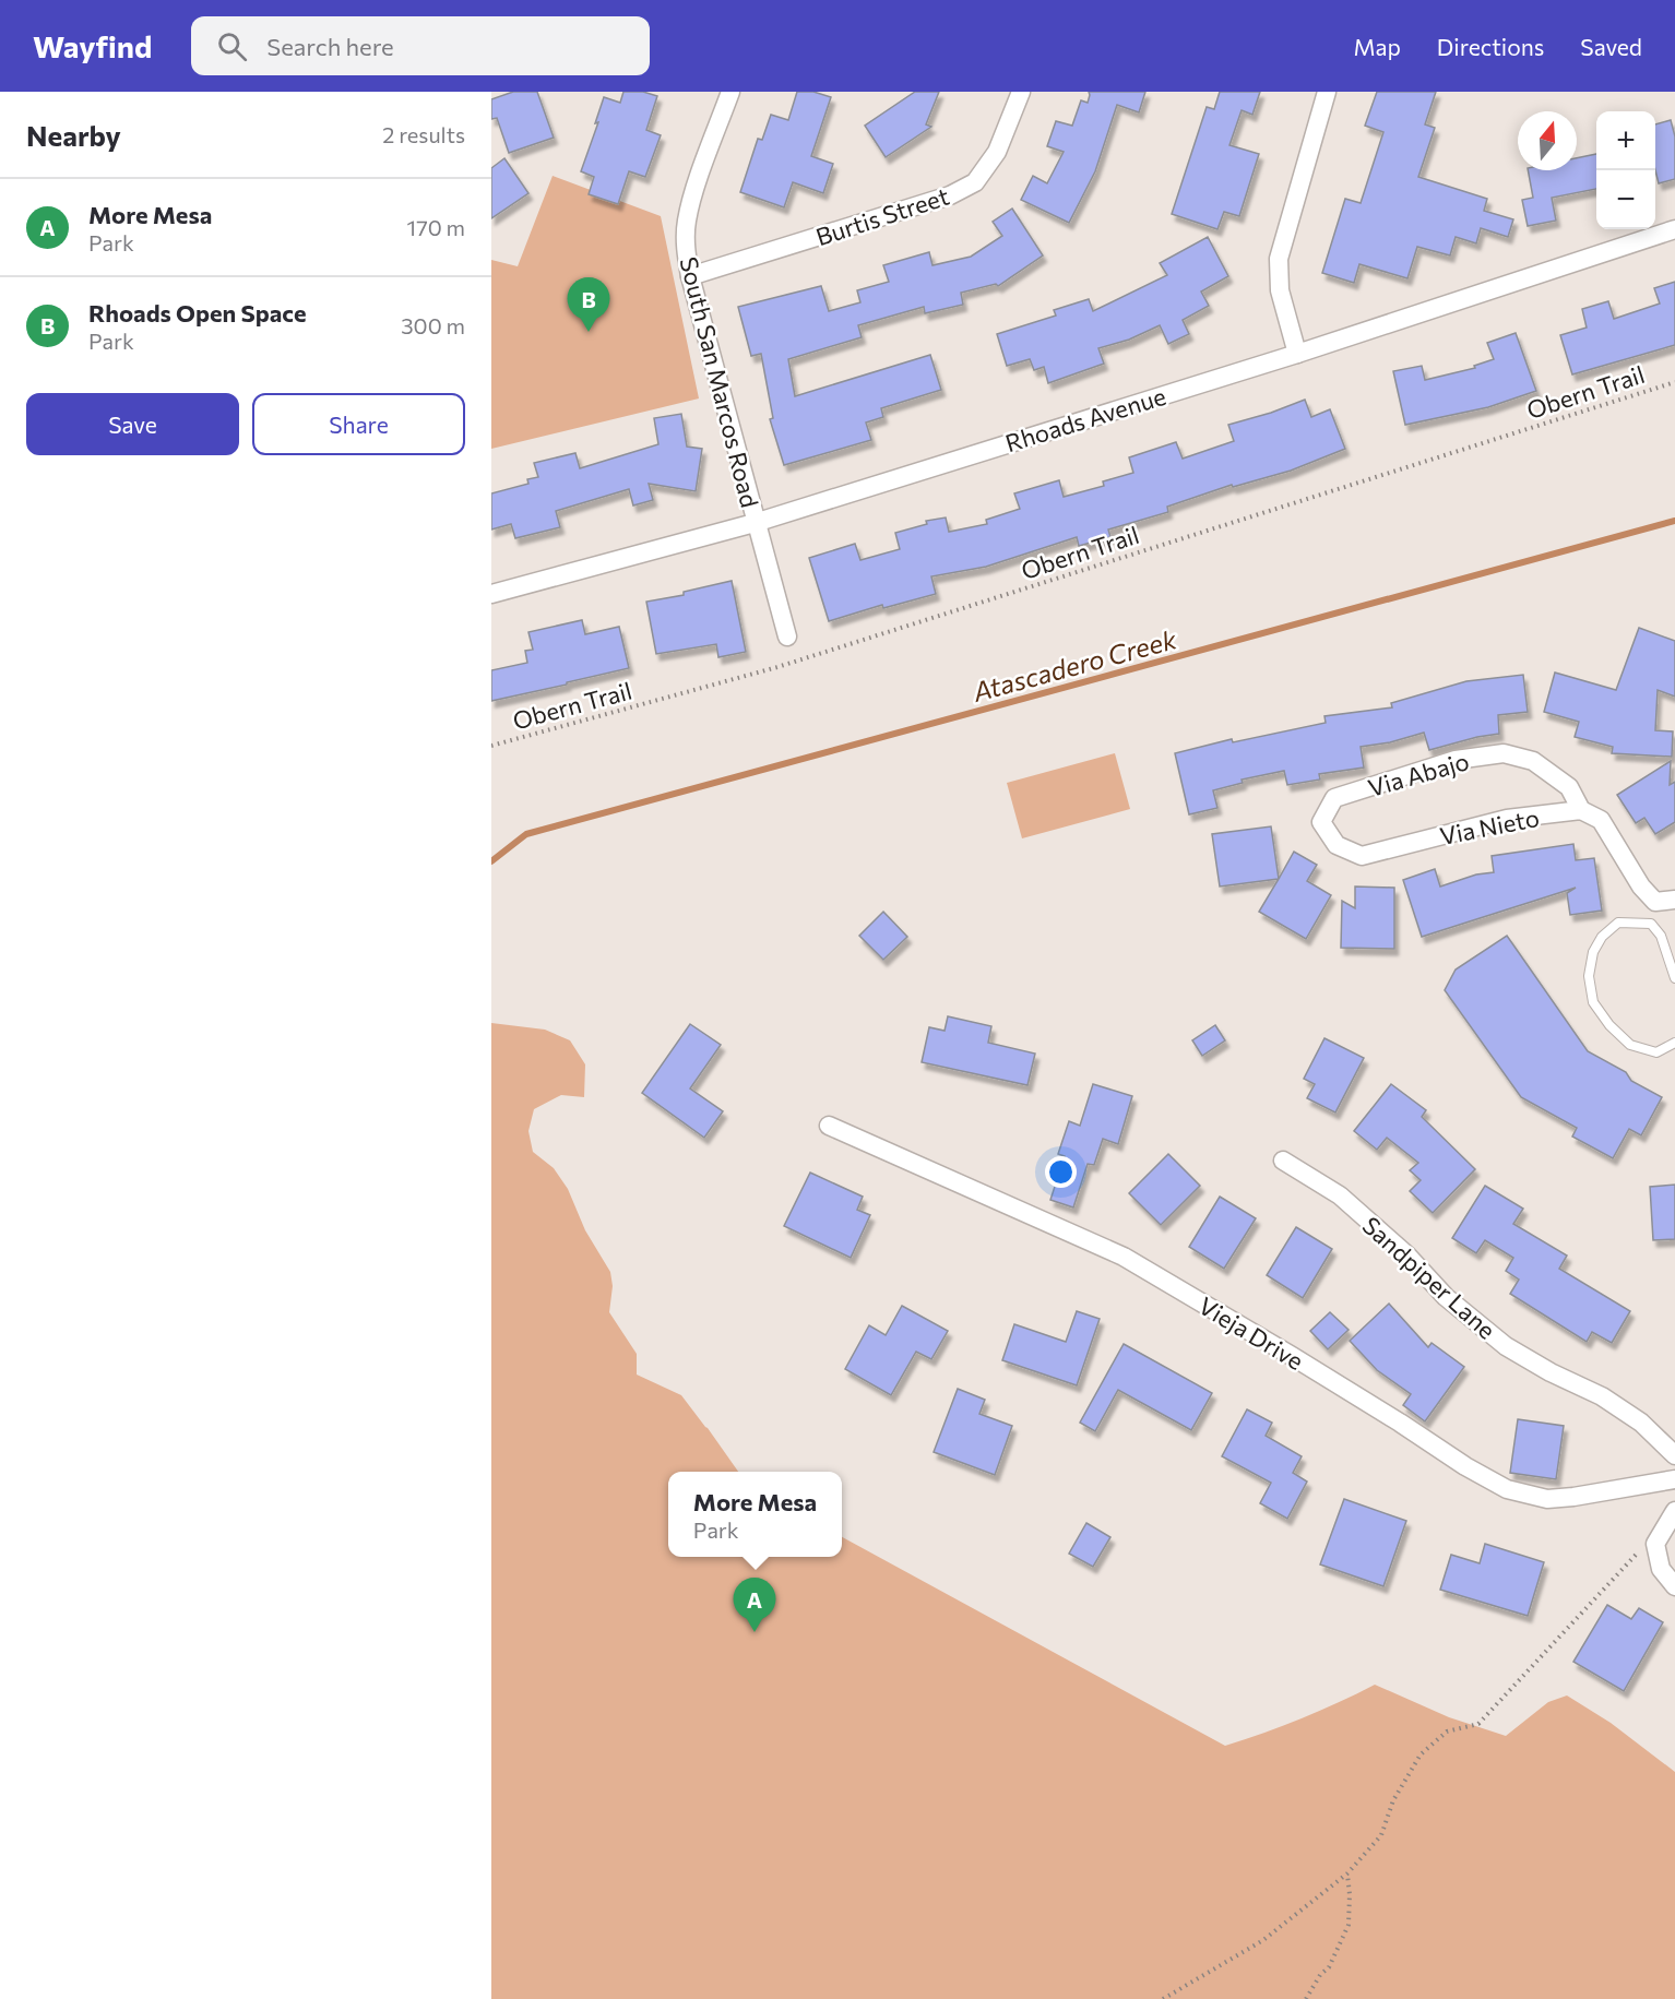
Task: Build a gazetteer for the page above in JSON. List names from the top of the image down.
{
  "streets": {
    "street": [
      "Burtis Street",
      "South San Marcos Road",
      "Rhoads Avenue",
      "Via Abajo",
      "Via Nieto",
      "Sandpiper Lane",
      "Vieja Drive"
    ],
    "path": ["Obern Trail"]
  },
  "crossings": [
    ["Burtis Street", "South San Marcos Road"],
    ["South San Marcos Road", "Rhoads Avenue"],
    ["Via Abajo", "Via Nieto"]
  ],
  "water": ["Atascadero Creek"],
  "north": "top",
  "page": {
    "header": "Wayfind",
    "search": "Search here",
    "nav": ["Map", "Directions", "Saved"],
    "heading": ["Nearby", "2 results"],
    "map_buttons": ["+", "−"],
    "list": [
      {
        "mark": "A",
        "name": "More Mesa",
        "note": "Park",
        "value": "170 m"
      },
      {
        "mark": "B",
        "name": "Rhoads Open Space",
        "note": "Park",
        "value": "300 m"
      }
    ],
    "pins": ["B", "A"],
    "buttons": ["Save", "Share"],
    "popup": ["More Mesa", "Park"]
  }
}
